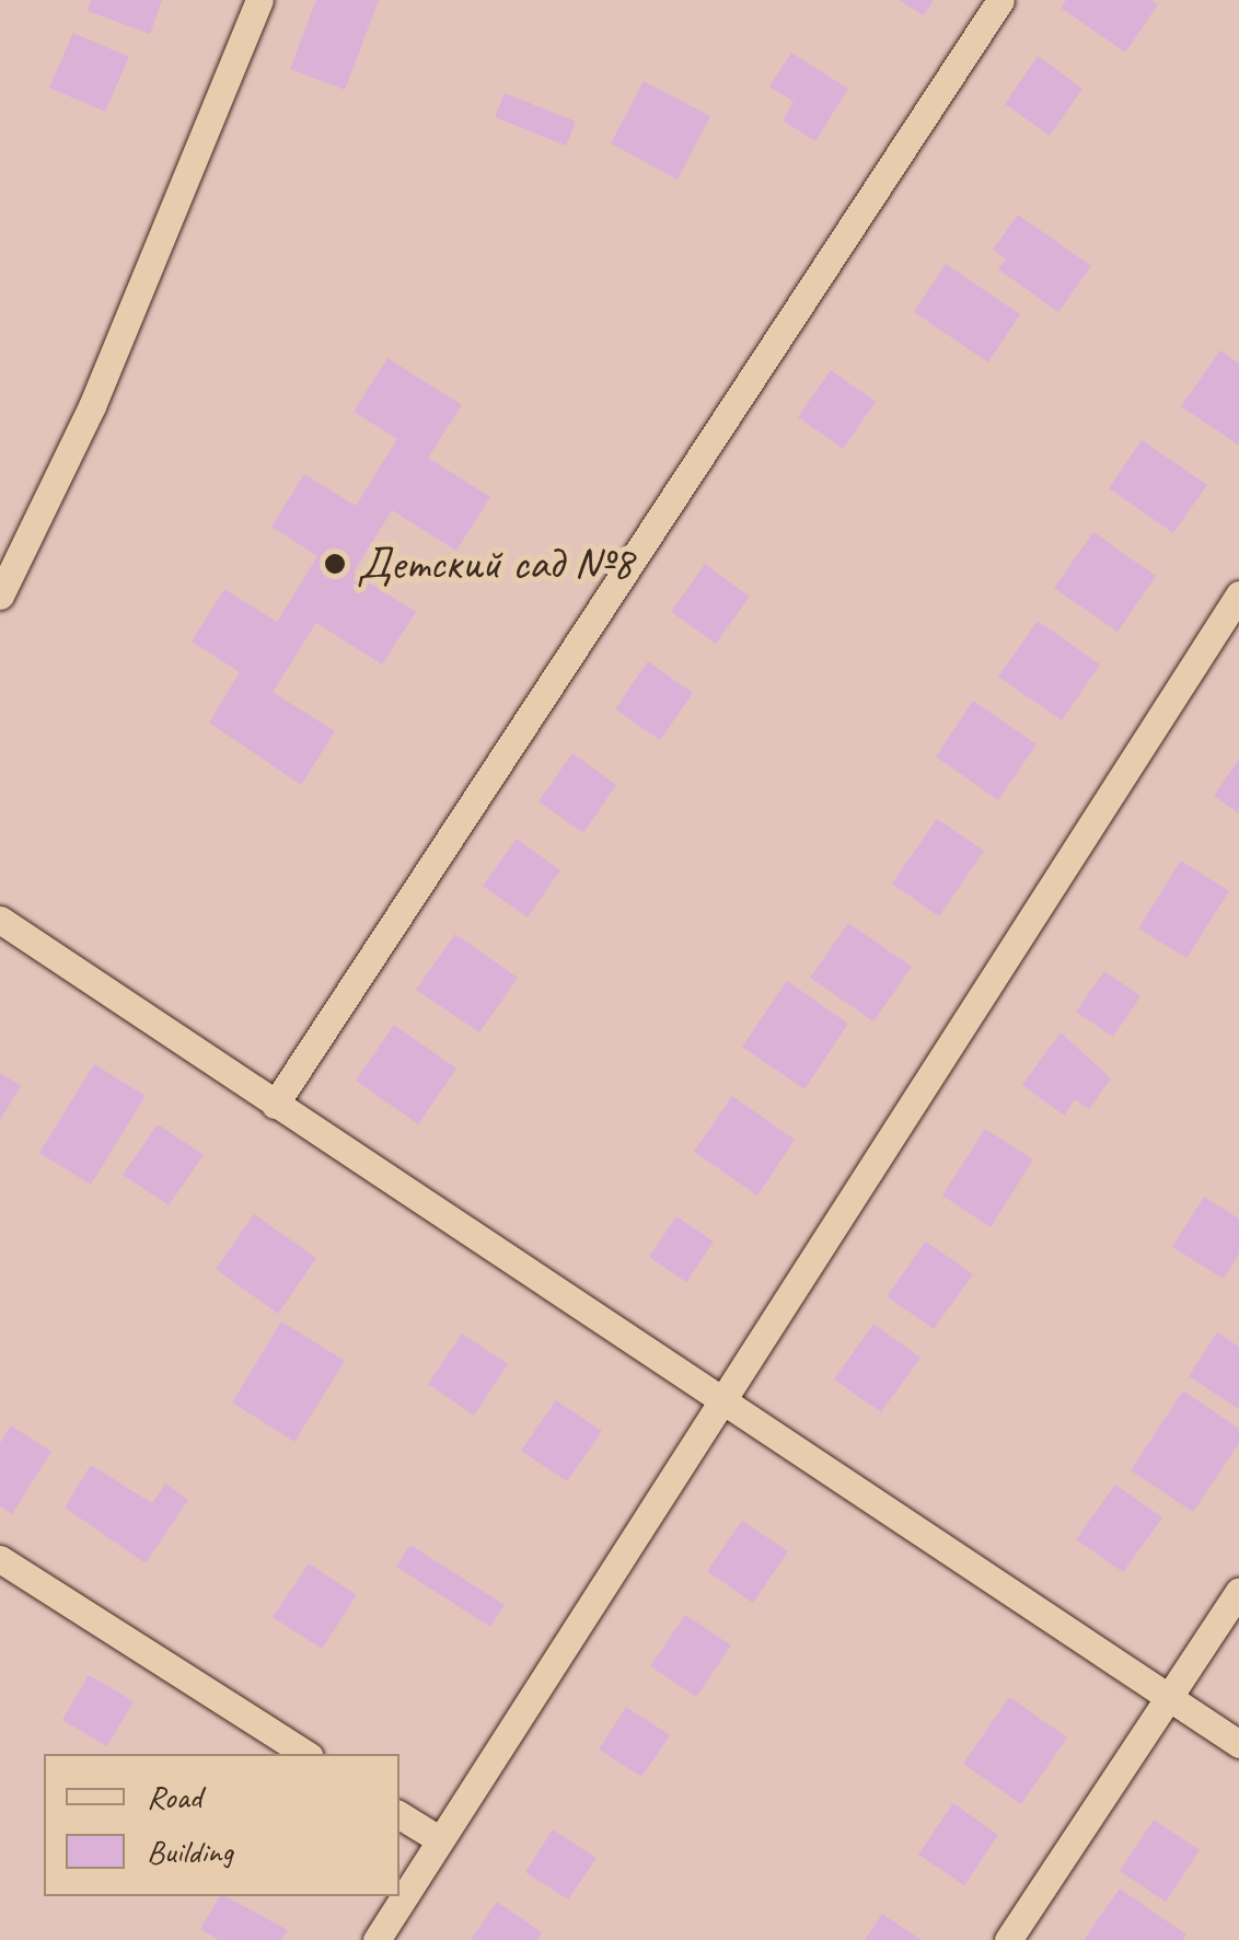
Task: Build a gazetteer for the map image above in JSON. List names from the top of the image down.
{
  "places": ["Детский сад №8"],
  "legend": ["Road", "Building"]
}
